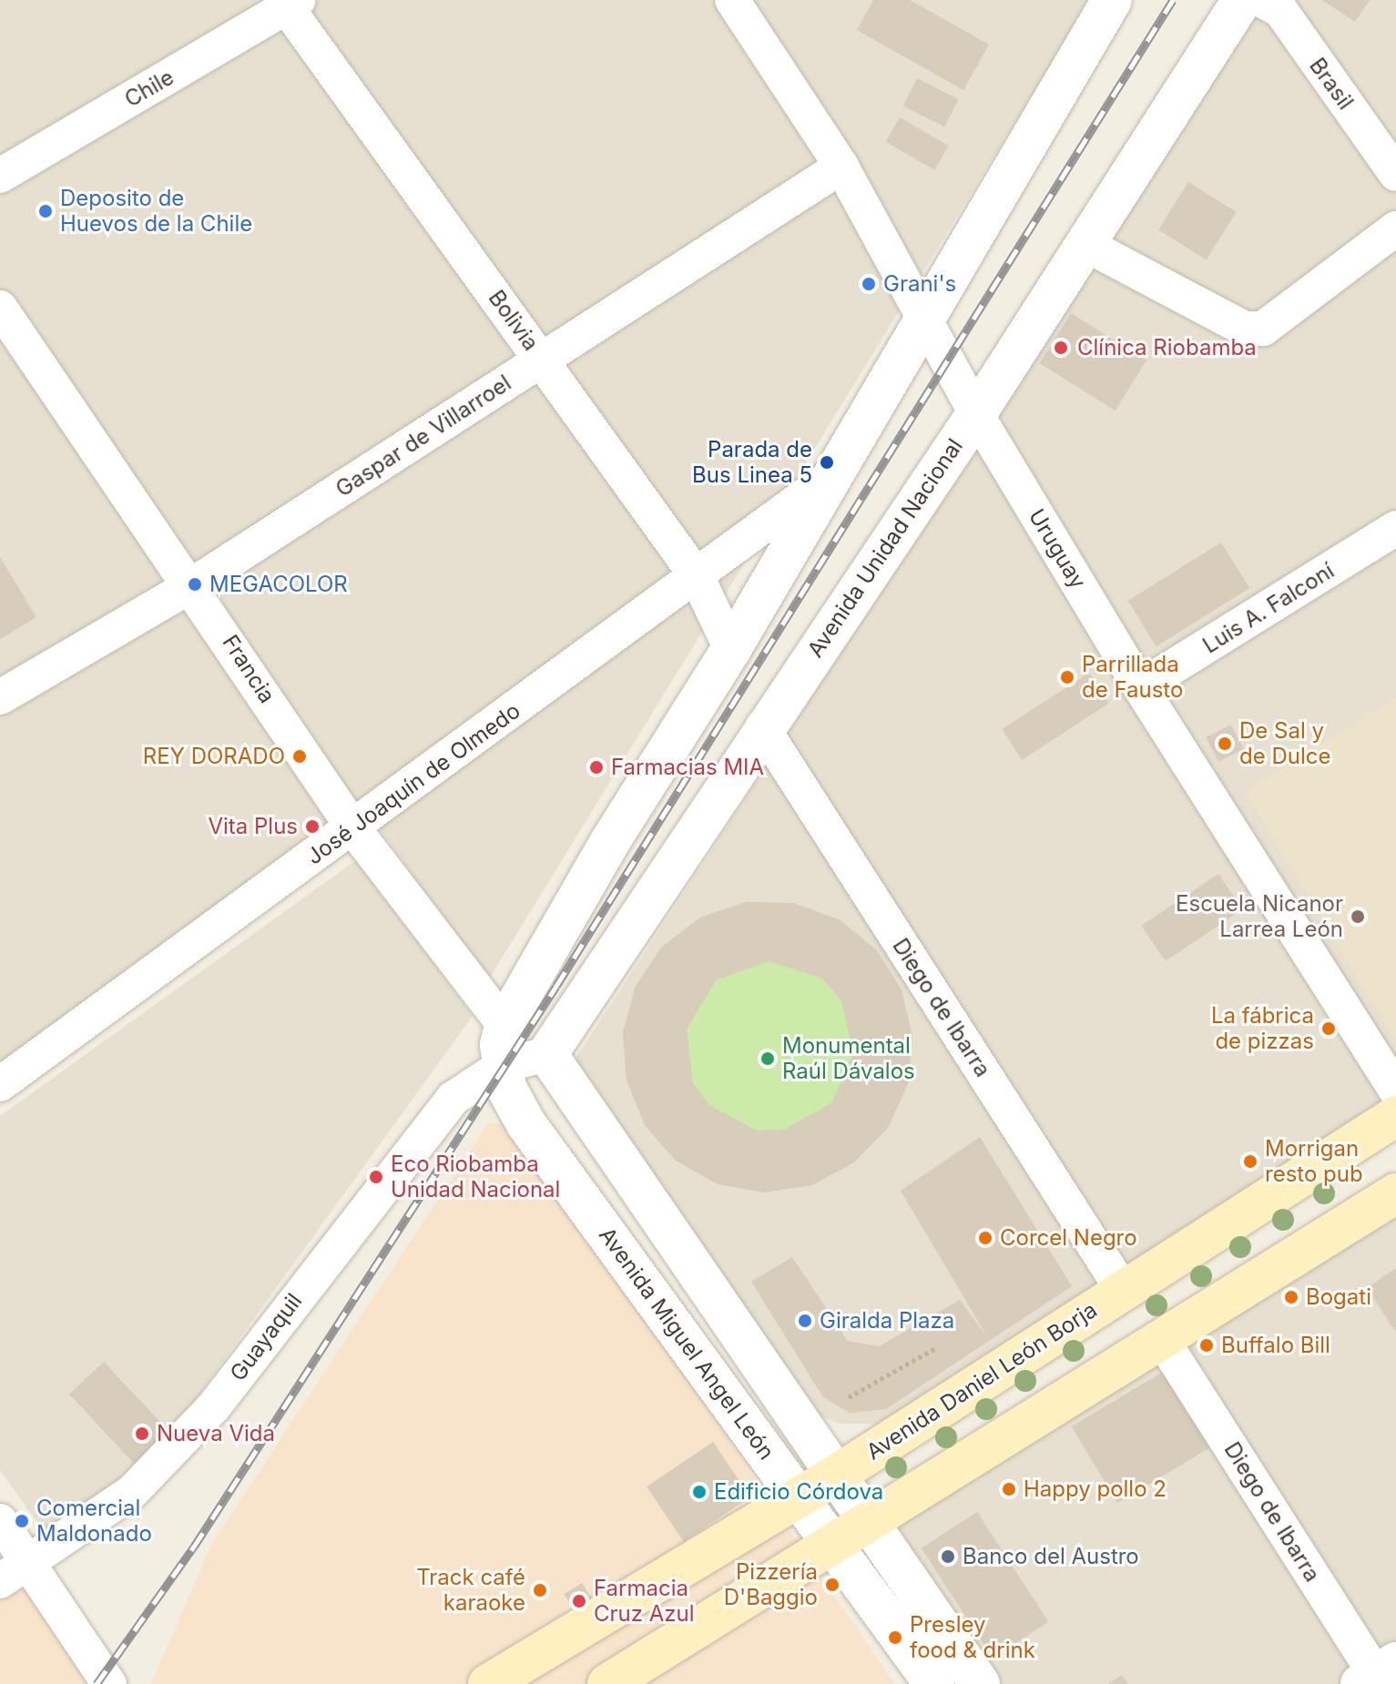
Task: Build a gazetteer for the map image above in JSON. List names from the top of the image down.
{
  "streets": {
    "main road": ["Avenida Daniel León Borja"],
    "street": [
      "Brasil",
      "Chile",
      "Bolivia",
      "Gaspar de Villarroel",
      "Avenida Unidad Nacional",
      "Uruguay",
      "Luis A. Falconí",
      "Francia",
      "José Joaquín de Olmedo",
      "Diego de Ibarra",
      "Guayaquil",
      "Avenida Miguel Angel León"
    ]
  },
  "crossings": [
    ["Chile", "Bolivia"],
    ["Bolivia", "Gaspar de Villarroel"],
    ["Bolivia", "José Joaquín de Olmedo"],
    ["Gaspar de Villarroel", "Uruguay"],
    ["Gaspar de Villarroel", "Francia"],
    ["Avenida Unidad Nacional", "Uruguay"],
    ["Avenida Unidad Nacional", "Diego de Ibarra"],
    ["Avenida Unidad Nacional", "Avenida Miguel Angel León"],
    ["Uruguay", "Luis A. Falconí"],
    ["Francia", "José Joaquín de Olmedo"],
    ["Francia", "Avenida Miguel Angel León"],
    ["Diego de Ibarra", "Avenida Daniel León Borja"],
    ["Guayaquil", "Avenida Miguel Angel León"],
    ["Avenida Miguel Angel León", "Avenida Daniel León Borja"]
  ],
  "places": [
    "Deposito de Huevos de la Chile",
    "Grani's",
    "Clínica Riobamba",
    "Parada de Bus Linea 5",
    "MEGACOLOR",
    "Parrillada de Fausto",
    "De Sal y de Dulce",
    "REY DORADO",
    "Farmacias MIA",
    "Vita Plus",
    "Escuela Nicanor Larrea León",
    "La fábrica de pizzas",
    "Monumental Raúl Dávalos",
    "Morrigan resto pub",
    "Eco Riobamba Unidad Nacional",
    "Corcel Negro",
    "Bogati",
    "Giralda Plaza",
    "Buffalo Bill",
    "Nueva Vida",
    "Happy pollo 2",
    "Edificio Córdova",
    "Comercial Maldonado",
    "Banco del Austro",
    "Pizzería D'Baggio",
    "Track café karaoke",
    "Farmacia Cruz Azul",
    "Presley food & drink"
  ]
}
